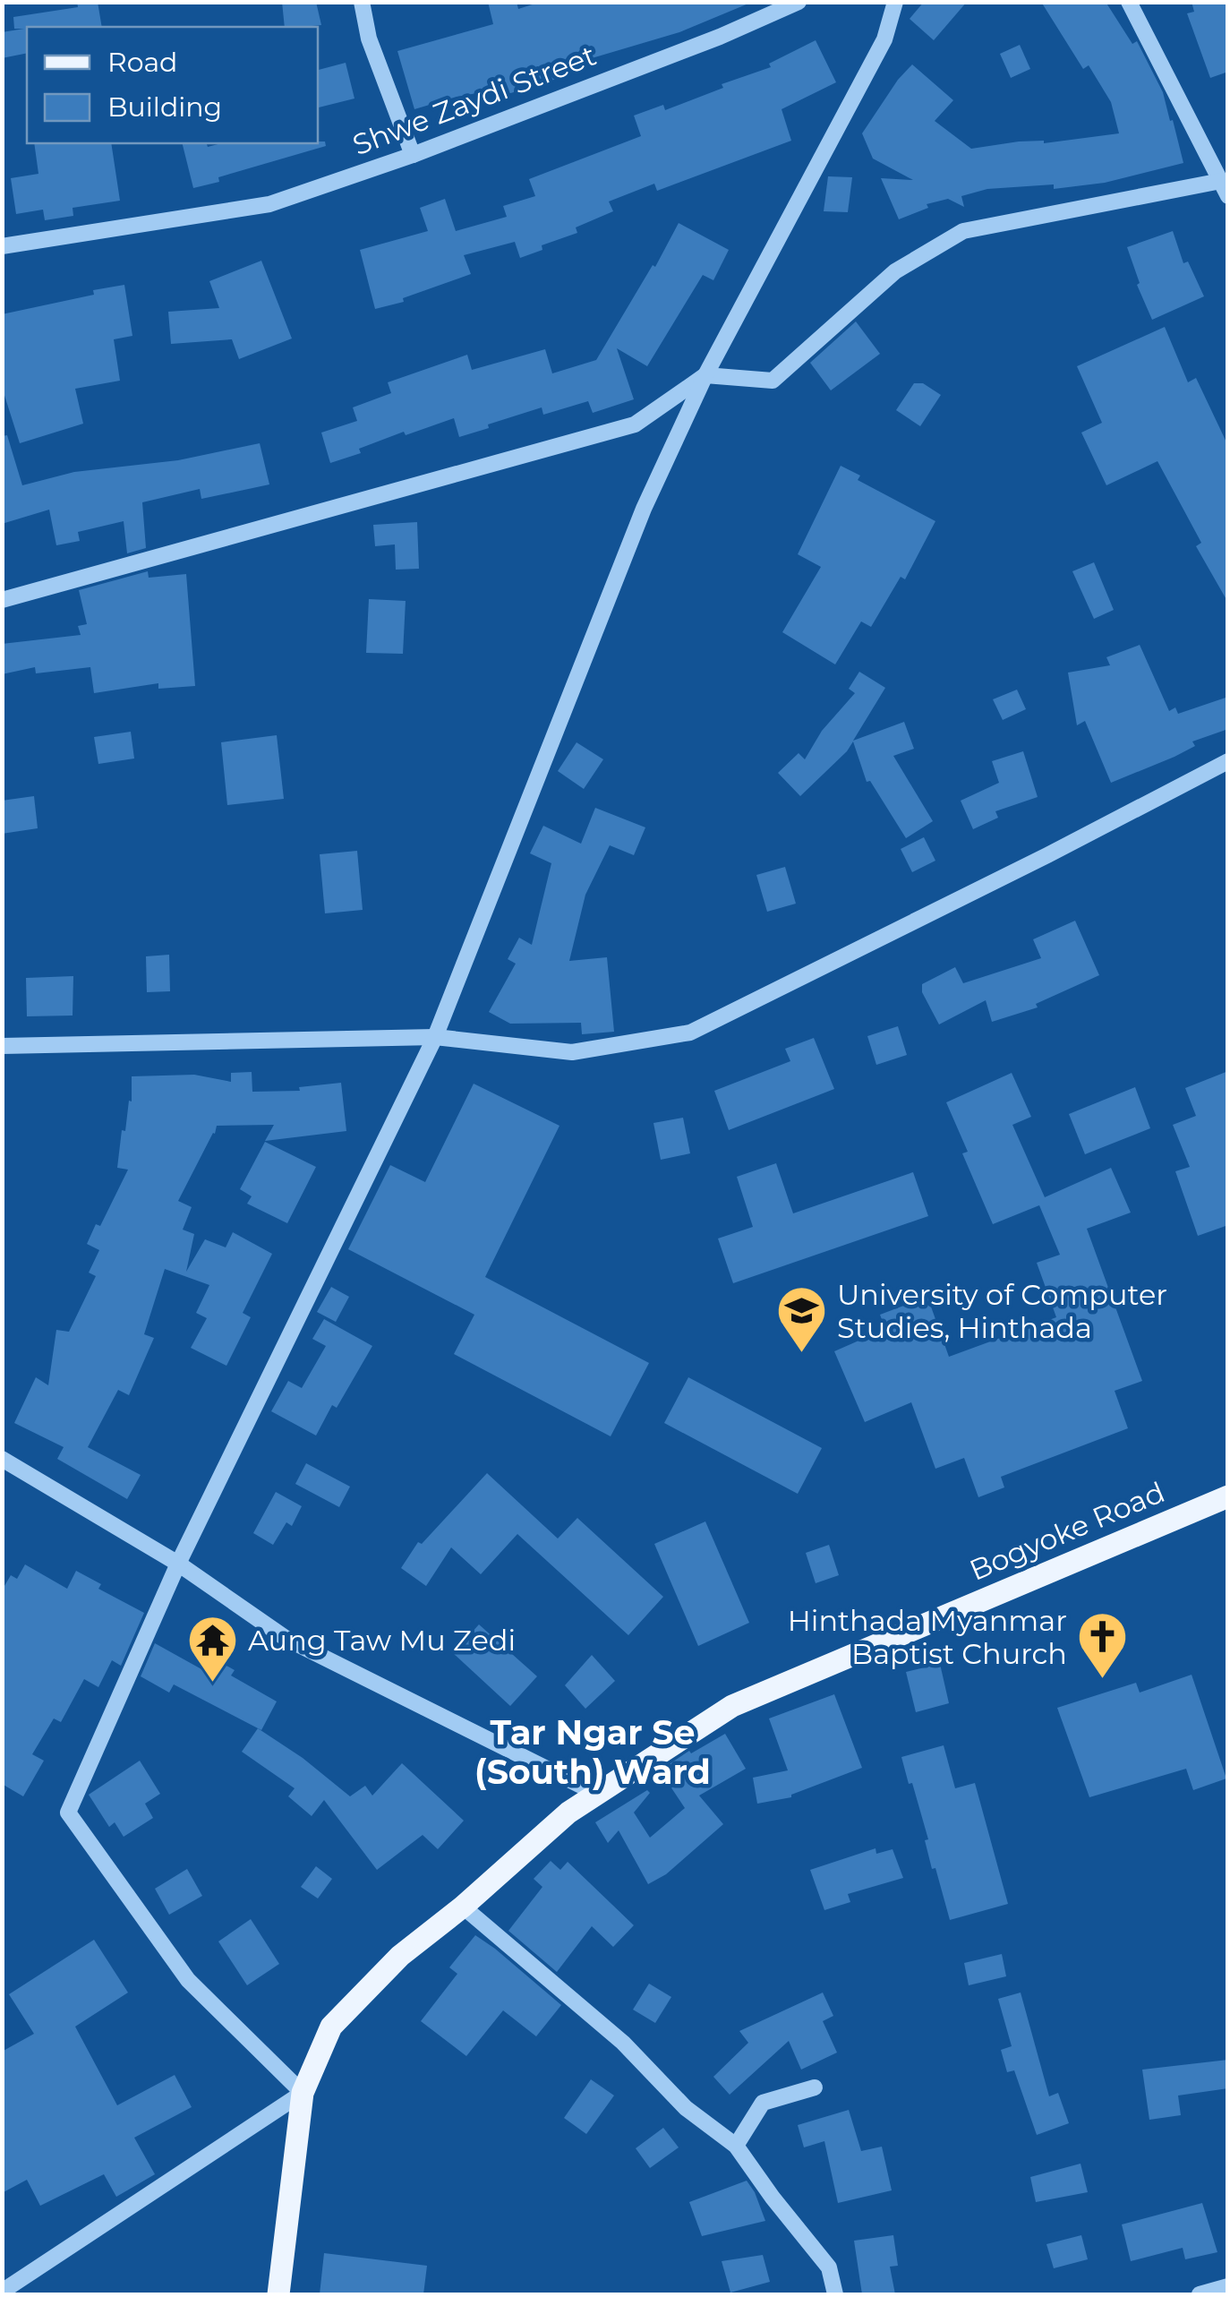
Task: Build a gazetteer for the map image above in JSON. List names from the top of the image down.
{
  "streets": {
    "main road": ["Bogyoke Road"],
    "street": ["Shwe Zaydi Street"]
  },
  "districts": ["Tar Ngar Se (South) Ward"],
  "places": {
    "school or university": ["University of Computer Studies, Hinthada"],
    "church": ["Hinthada Myanmar Baptist Church"],
    "temple": ["Aung Taw Mu Zedi"]
  },
  "legend": ["Road", "Building"]
}
